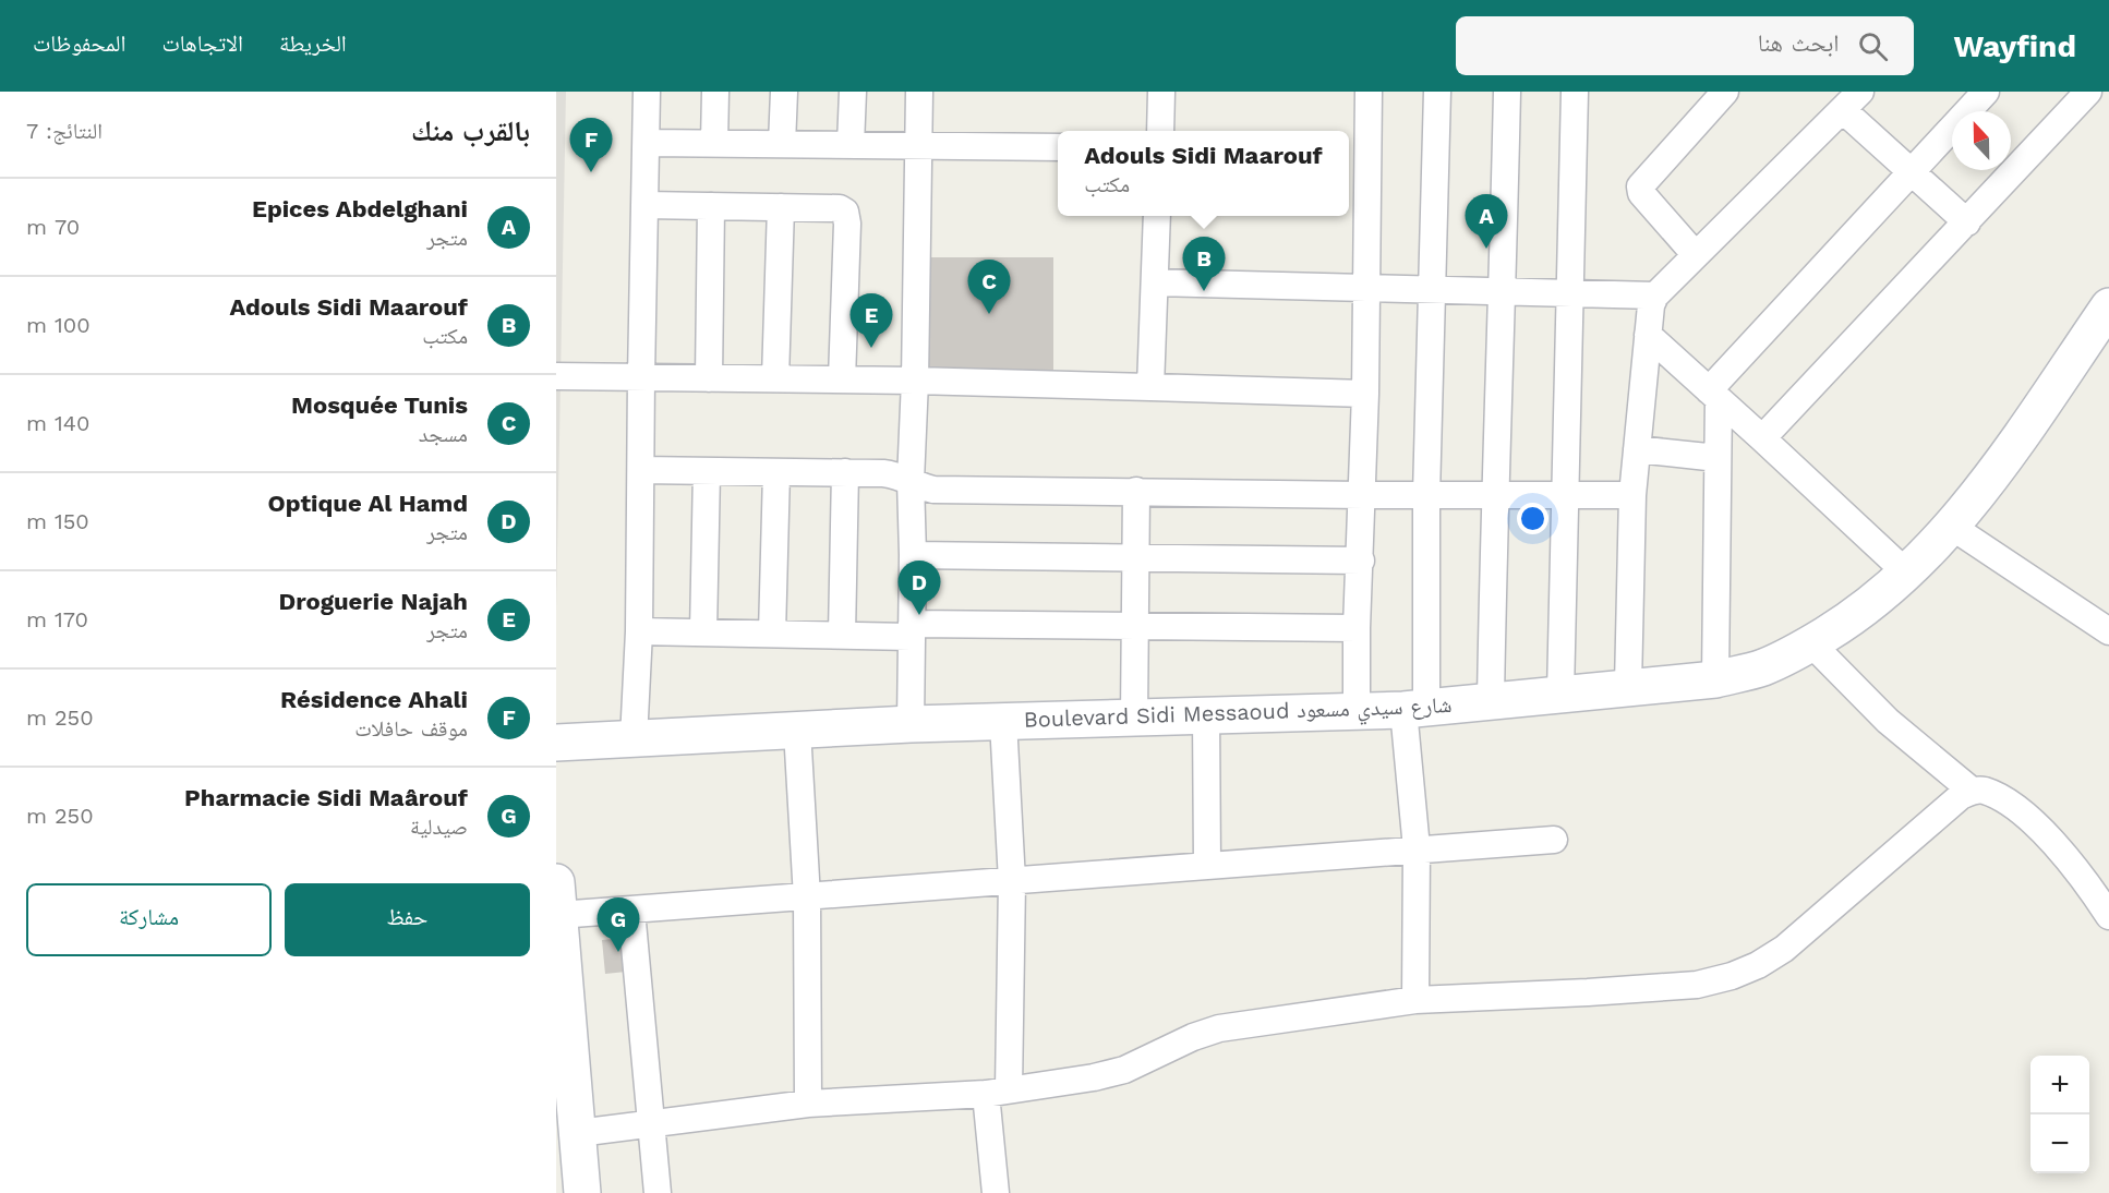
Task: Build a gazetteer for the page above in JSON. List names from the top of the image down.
{
  "streets": {
    "street": ["Boulevard Sidi Messaoud شارع سيدي مسعود"]
  },
  "north": "top",
  "page": {
    "header": "Wayfind",
    "search": "ابحث هنا",
    "nav": ["الخريطة", "الاتجاهات", "المحفوظات"],
    "heading": ["بالقرب منك", "النتائج: 7"],
    "pins": [
      "F",
      "A",
      "B",
      "C",
      "E",
      "D",
      "G"
    ],
    "popup": ["Adouls Sidi Maarouf", "مكتب"],
    "list": [
      {
        "mark": "A",
        "name": "Epices Abdelghani",
        "note": "متجر",
        "value": "70 m"
      },
      {
        "mark": "B",
        "name": "Adouls Sidi Maarouf",
        "note": "مكتب",
        "value": "100 m"
      },
      {
        "mark": "C",
        "name": "Mosquée Tunis",
        "note": "مسجد",
        "value": "140 m"
      },
      {
        "mark": "D",
        "name": "Optique Al Hamd",
        "note": "متجر",
        "value": "150 m"
      },
      {
        "mark": "E",
        "name": "Droguerie Najah",
        "note": "متجر",
        "value": "170 m"
      },
      {
        "mark": "F",
        "name": "Résidence Ahali",
        "note": "موقف حافلات",
        "value": "250 m"
      },
      {
        "mark": "G",
        "name": "Pharmacie Sidi Maârouf",
        "note": "صيدلية",
        "value": "250 m"
      }
    ],
    "buttons": ["حفظ", "مشاركة"],
    "map_buttons": ["+", "−"]
  }
}
